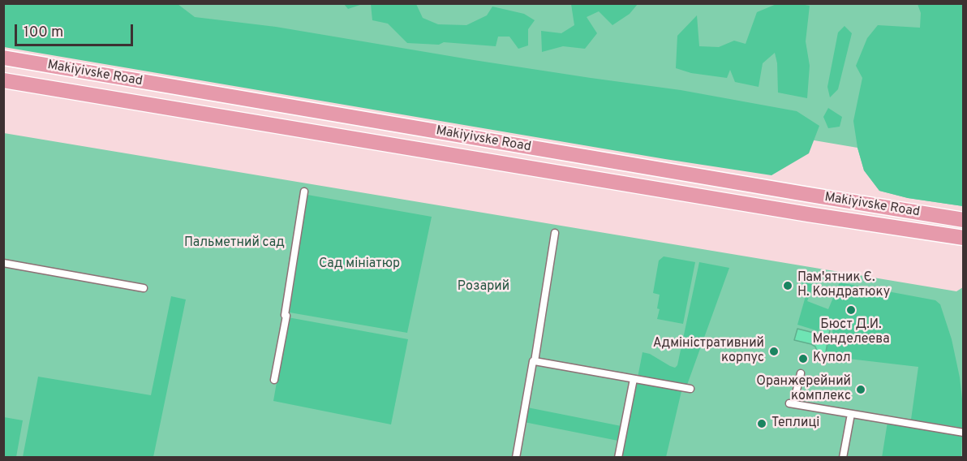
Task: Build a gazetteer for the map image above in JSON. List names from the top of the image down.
{
  "streets": {
    "main road": ["Makiyivske Road"]
  },
  "parks": ["Пальметний сад", "Сад мініатюр", "Розарий"],
  "places": [
    "Пам'ятник Є. Н. Кондратюку",
    "Бюст Д.И. Менделеева",
    "Адміністративний корпус",
    "Купол",
    "Оранжерейний комплекс",
    "Теплиці"
  ],
  "scale_bar": "100 m"
}
